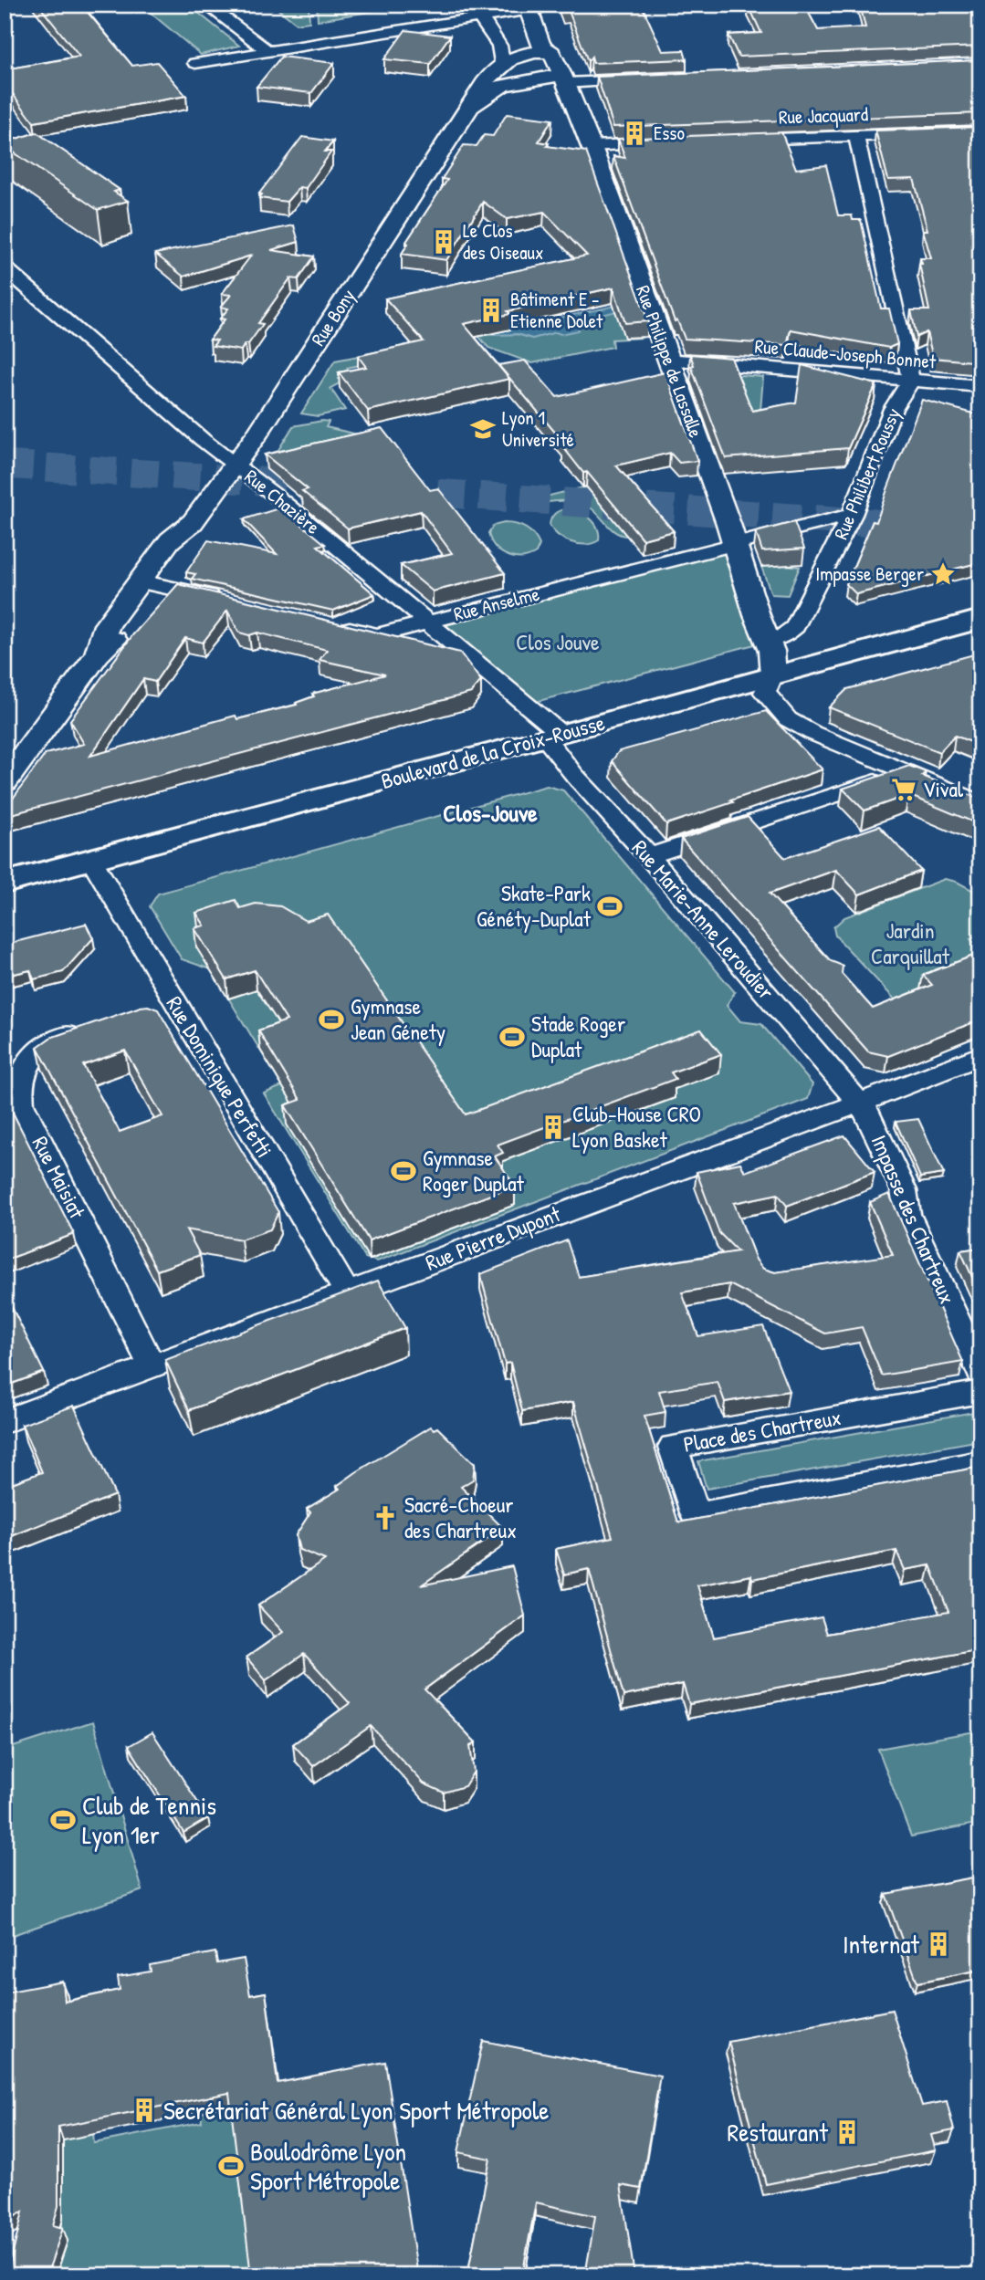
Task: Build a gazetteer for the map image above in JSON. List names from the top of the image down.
{
  "streets": {
    "main road": ["Boulevard de la Croix-Rousse"],
    "street": [
      "Rue Jacquard",
      "Rue Bony",
      "Rue Claude-Joseph Bonnet",
      "Rue Philippe de Lassalle",
      "Rue Philibert Roussy",
      "Rue Chazière",
      "Rue Anselme",
      "Rue Marie-Anne Leroudier",
      "Rue Dominique Perfetti",
      "Rue Maisiat",
      "Impasse des Chartreux",
      "Rue Pierre Dupont",
      "Place des Chartreux"
    ]
  },
  "crossings": [
    ["Rue Jacquard", "Rue Philibert Roussy"],
    ["Rue Bony", "Rue Philippe de Lassalle"],
    ["Rue Bony", "Rue Chazière"],
    ["Rue Claude-Joseph Bonnet", "Rue Philippe de Lassalle"],
    ["Rue Claude-Joseph Bonnet", "Rue Philibert Roussy"],
    ["Rue Philippe de Lassalle", "Rue Philibert Roussy"],
    ["Rue Philippe de Lassalle", "Rue Anselme"],
    ["Rue Philippe de Lassalle", "Boulevard de la Croix-Rousse"],
    ["Rue Philibert Roussy", "Rue Anselme"],
    ["Rue Chazière", "Rue Anselme"],
    ["Rue Chazière", "Boulevard de la Croix-Rousse"],
    ["Rue Chazière", "Rue Marie-Anne Leroudier"],
    ["Boulevard de la Croix-Rousse", "Rue Marie-Anne Leroudier"],
    ["Boulevard de la Croix-Rousse", "Rue Dominique Perfetti"],
    ["Rue Marie-Anne Leroudier", "Impasse des Chartreux"],
    ["Rue Marie-Anne Leroudier", "Rue Pierre Dupont"],
    ["Rue Dominique Perfetti", "Rue Pierre Dupont"],
    ["Rue Maisiat", "Rue Pierre Dupont"],
    ["Impasse des Chartreux", "Rue Pierre Dupont"]
  ],
  "districts": ["Clos-Jouve"],
  "parks": ["Clos Jouve", "Jardin Carquillat"],
  "places": {
    "building": [
      "Esso",
      "Le Clos des Oiseaux",
      "Bâtiment E - Etienne Dolet",
      "Club-House CRO Lyon Basket",
      "Internat",
      "Secrétariat Général Lyon Sport Métropole",
      "Restaurant"
    ],
    "school or university": ["Lyon 1 Université"],
    "place": ["Impasse Berger"],
    "supermarket": ["Vival"],
    "sports": [
      "Skate-Park Généty-Duplat",
      "Gymnase Jean Génety",
      "Stade Roger Duplat",
      "Gymnase Roger Duplat",
      "Club de Tennis Lyon 1er",
      "Boulodrôme Lyon Sport Métropole"
    ],
    "church": ["Sacré-Choeur des Chartreux"]
  }
}
